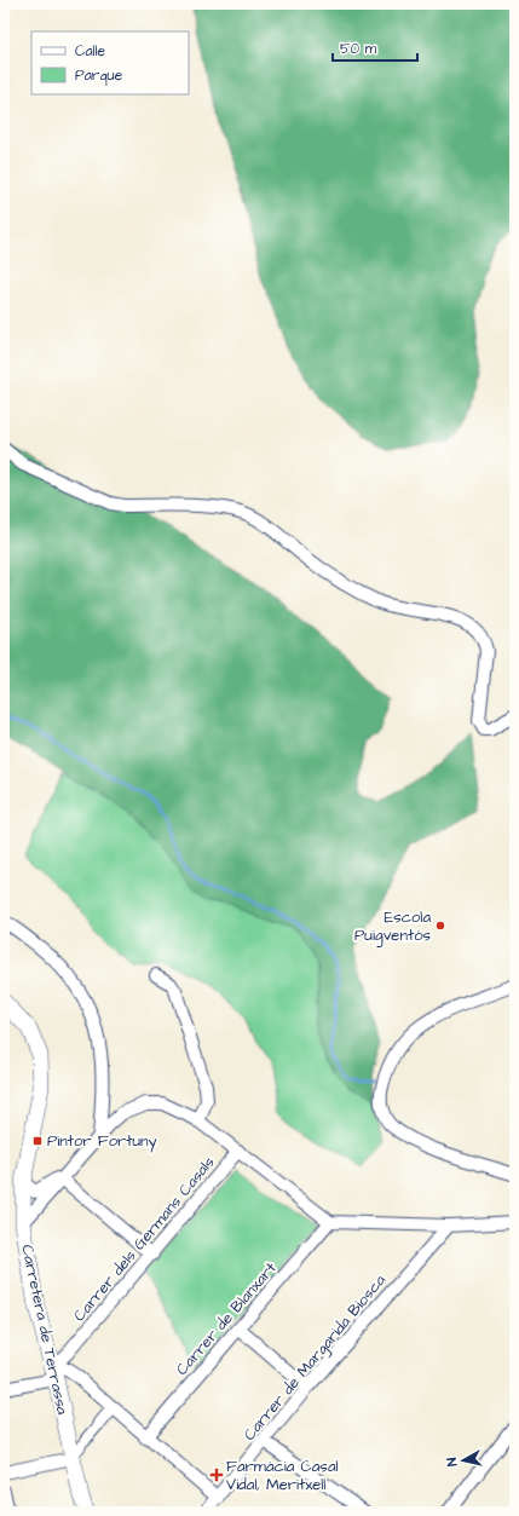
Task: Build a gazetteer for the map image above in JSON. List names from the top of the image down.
{
  "streets": {
    "street": [
      "Carrer dels Germans Casals",
      "Carrer de Blanxart",
      "Carretera de Terrassa",
      "Carrer de Margarida Biosca"
    ]
  },
  "crossings": [
    ["Carrer dels Germans Casals", "Carretera de Terrassa"]
  ],
  "places": {
    "other": ["Escola Puigventós"],
    "transit": ["Pintor Fortuny"],
    "health": ["Farmàcia Casal Vidal, Meritxell"]
  },
  "legend": ["Calle", "Parque"],
  "scale_bar": "50 m",
  "north": "left"
}
